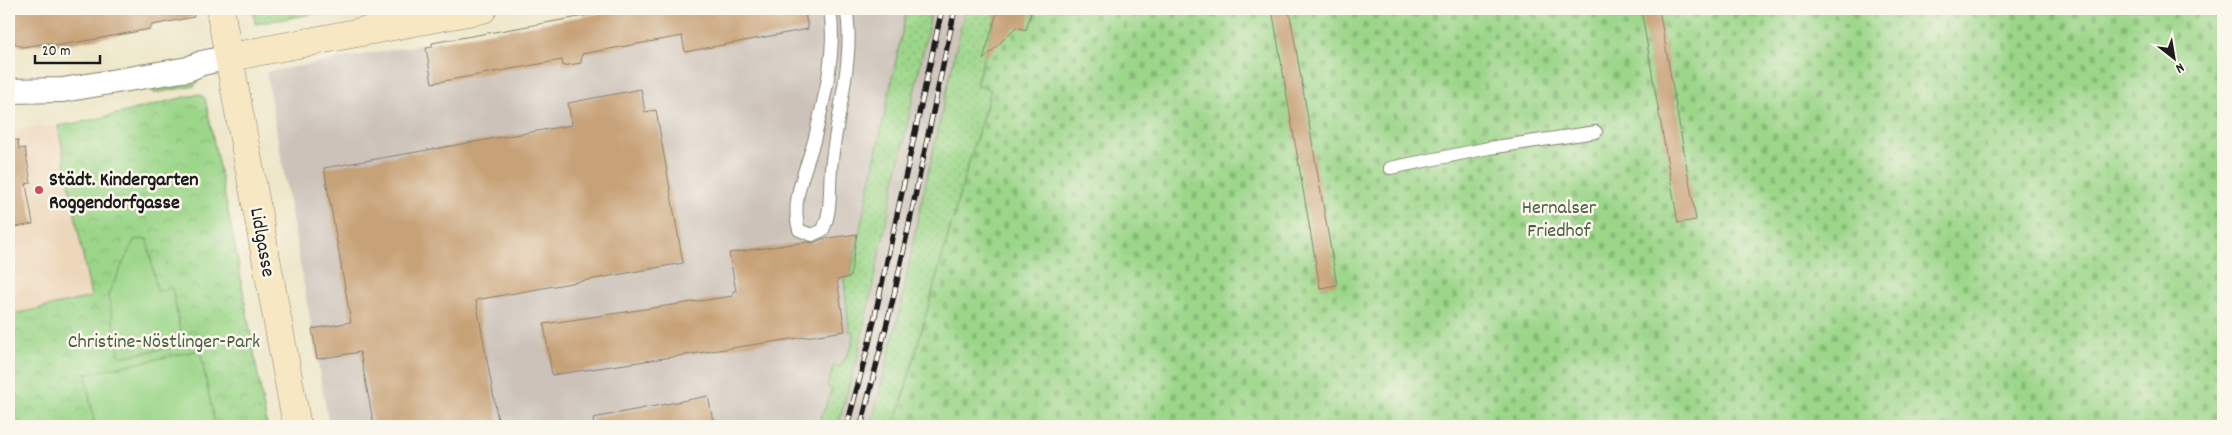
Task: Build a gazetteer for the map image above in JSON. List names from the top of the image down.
{
  "streets": {
    "main road": ["Lidlgasse"]
  },
  "parks": ["Hernalser Friedhof", "Christine-Nöstlinger-Park"],
  "places": ["Städt. Kindergarten Roggendorfgasse"],
  "scale_bar": "20 m",
  "north": "bottom right"
}
